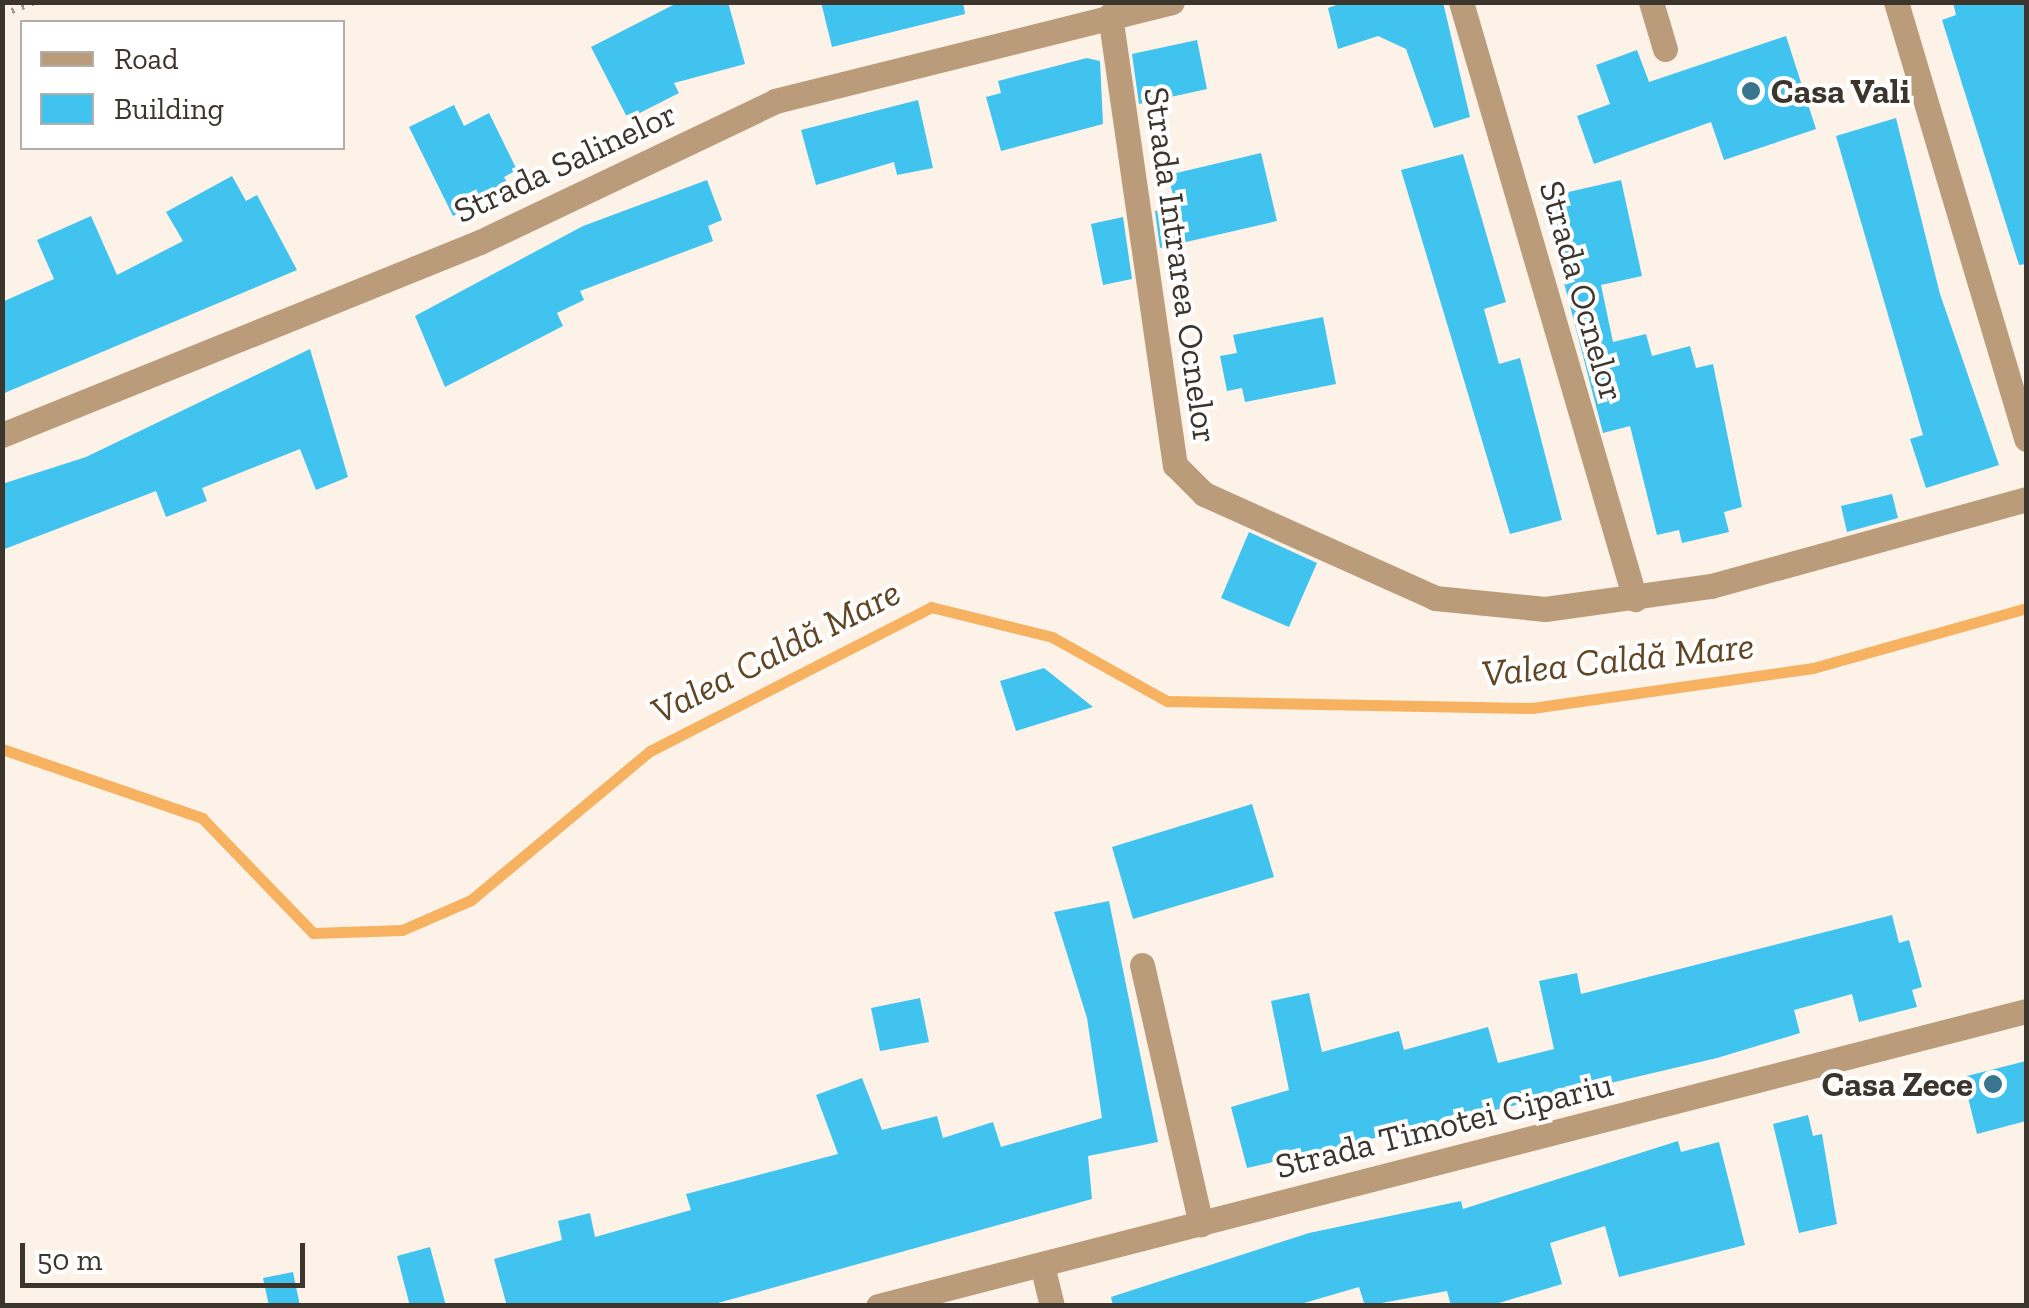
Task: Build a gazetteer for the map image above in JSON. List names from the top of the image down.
{
  "streets": {
    "street": [
      "Strada Salinelor",
      "Strada Intrarea Ocnelor",
      "Strada Ocnelor",
      "Strada Timotei Cipariu"
    ]
  },
  "crossings": [
    ["Strada Salinelor", "Strada Intrarea Ocnelor"],
    ["Strada Intrarea Ocnelor", "Strada Ocnelor"]
  ],
  "water": ["Valea Caldă Mare"],
  "places": ["Casa Vali", "Casa Zece"],
  "legend": ["Road", "Building"],
  "scale_bar": "50 m"
}
